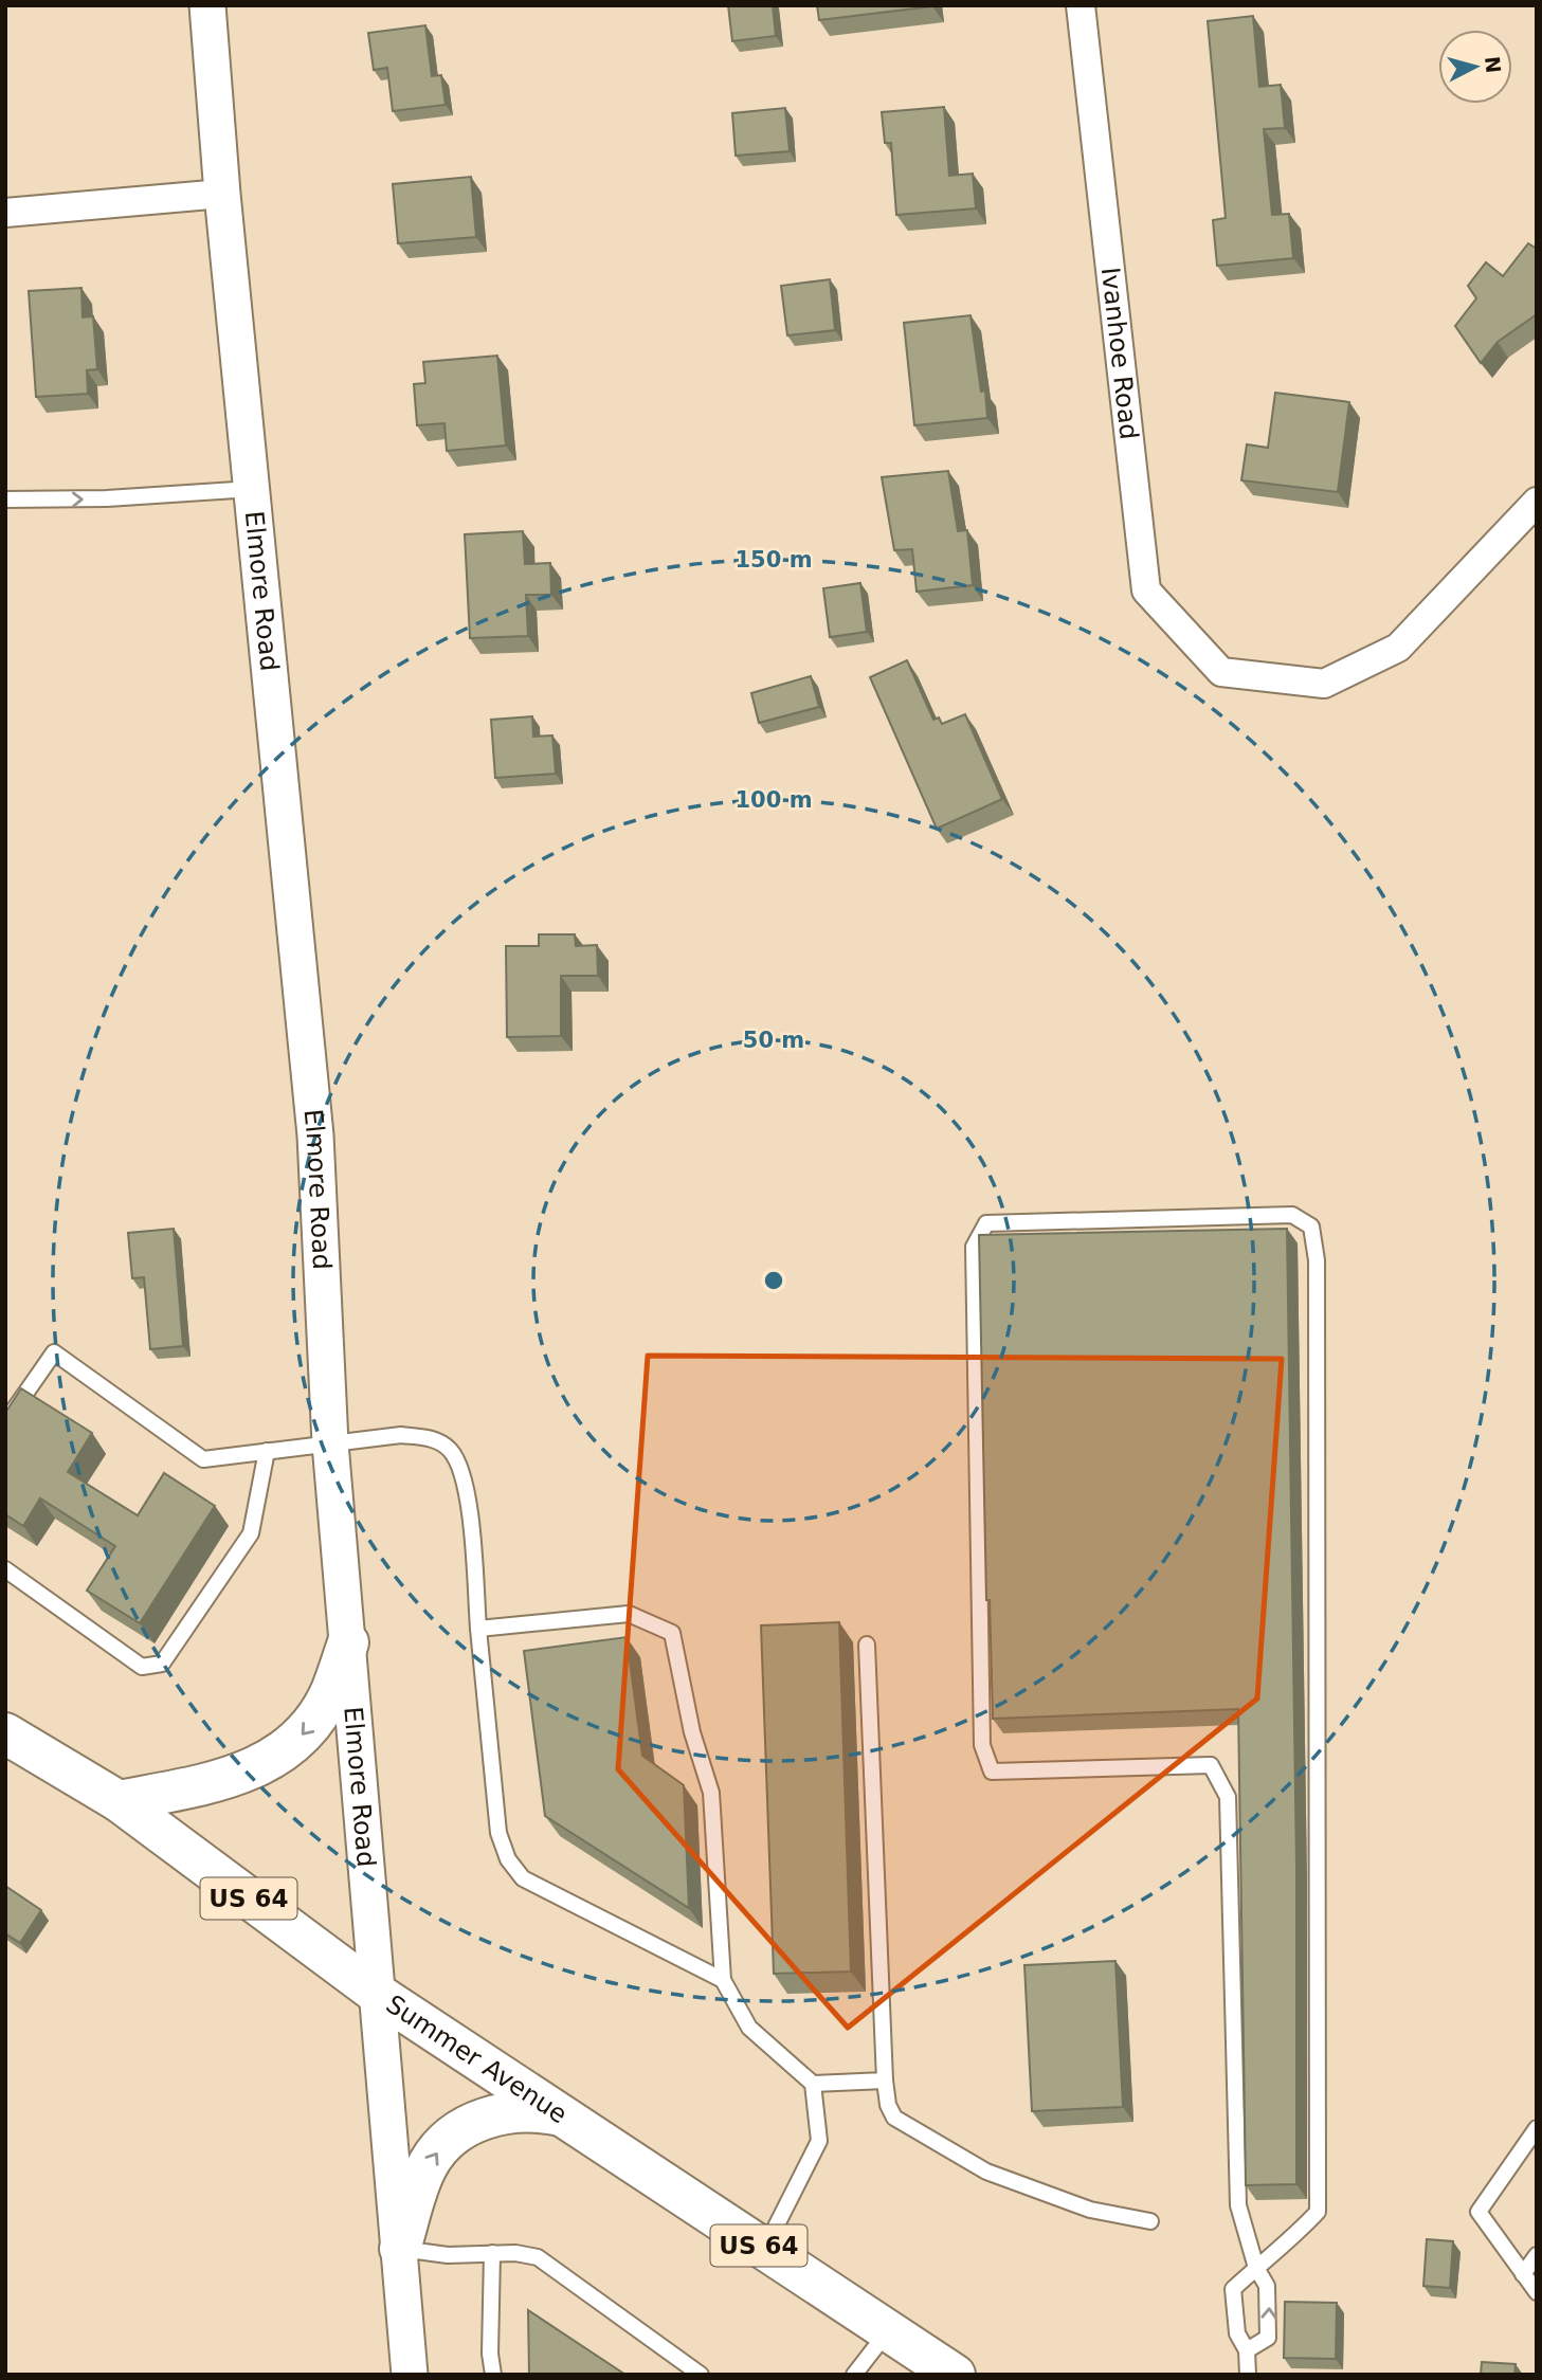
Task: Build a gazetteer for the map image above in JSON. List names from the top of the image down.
{
  "streets": {
    "main road": ["US 64", "Summer Avenue"],
    "street": ["Ivanhoe Road", "Elmore Road"]
  },
  "crossings": [
    ["Elmore Road", "Summer Avenue"]
  ],
  "north": "right",
  "rings": ["150 m", "100 m", "50 m"]
}
